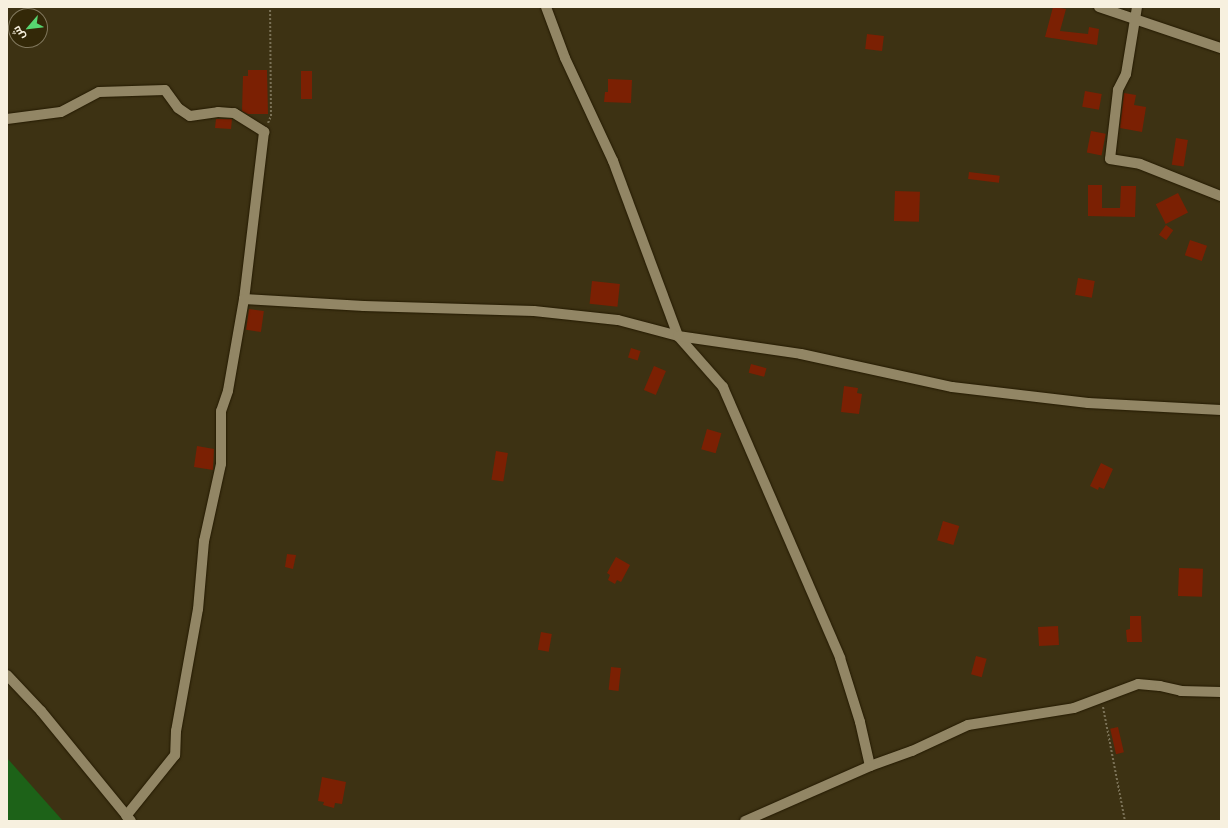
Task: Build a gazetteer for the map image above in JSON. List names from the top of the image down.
{
  "north": "bottom left"
}
